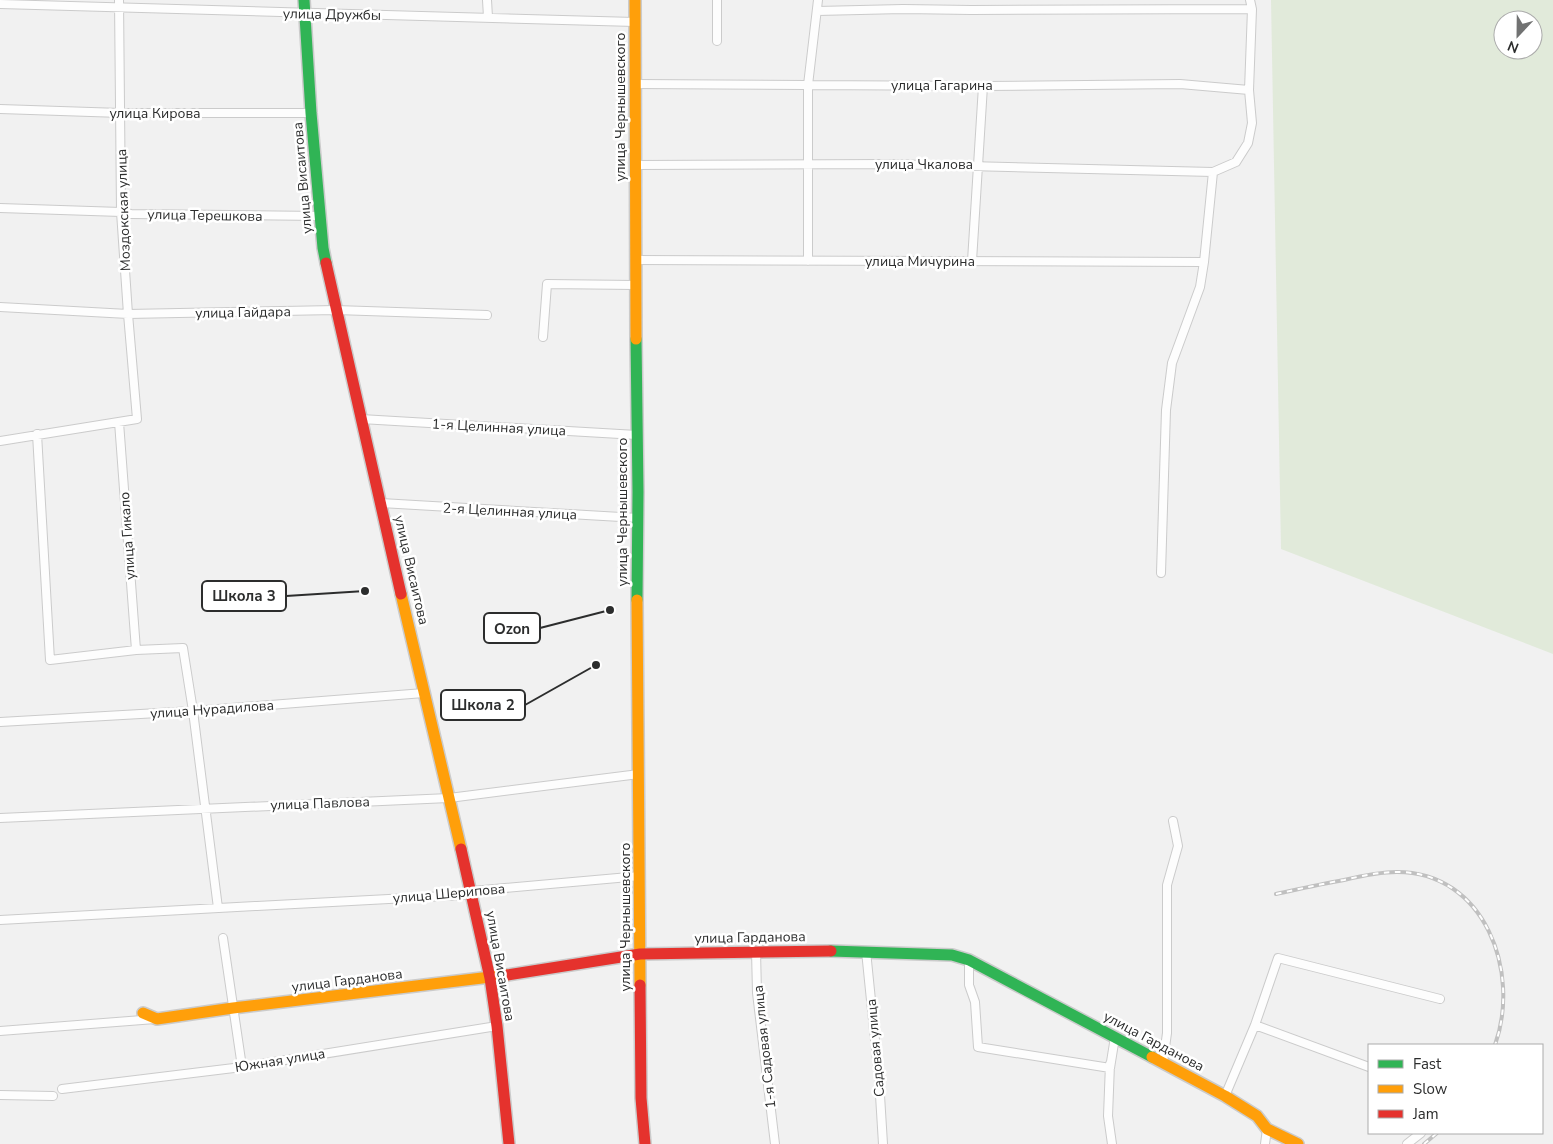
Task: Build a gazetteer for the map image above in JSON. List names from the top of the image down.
{
  "streets": {
    "street": [
      "улица Дружбы",
      "улица Гагарина",
      "улица Чернышевского",
      "улица Кирова",
      "улица Чкалова",
      "улица Висаитова",
      "Моздокская улица",
      "улица Терешкова",
      "улица Мичурина",
      "улица Гайдара",
      "1-я Целинная улица",
      "2-я Целинная улица",
      "улица Гикало",
      "улица Нурадилова",
      "улица Павлова",
      "улица Шерипова",
      "улица Гарданова",
      "1-я Садовая улица",
      "Садовая улица",
      "Южная улица"
    ]
  },
  "crossings": [
    ["улица Дружбы", "улица Чернышевского"],
    ["улица Дружбы", "улица Висаитова"],
    ["улица Дружбы", "Моздокская улица"],
    ["улица Гагарина", "улица Чернышевского"],
    ["улица Чернышевского", "улица Чкалова"],
    ["улица Чернышевского", "улица Мичурина"],
    ["улица Чернышевского", "1-я Целинная улица"],
    ["улица Чернышевского", "2-я Целинная улица"],
    ["улица Чернышевского", "улица Павлова"],
    ["улица Чернышевского", "улица Шерипова"],
    ["улица Чернышевского", "улица Гарданова"],
    ["улица Кирова", "улица Висаитова"],
    ["улица Кирова", "Моздокская улица"],
    ["улица Висаитова", "улица Терешкова"],
    ["улица Висаитова", "улица Гайдара"],
    ["улица Висаитова", "1-я Целинная улица"],
    ["улица Висаитова", "2-я Целинная улица"],
    ["улица Висаитова", "улица Нурадилова"],
    ["улица Висаитова", "улица Павлова"],
    ["улица Висаитова", "улица Шерипова"],
    ["улица Висаитова", "улица Гарданова"],
    ["улица Висаитова", "Южная улица"],
    ["Моздокская улица", "улица Терешкова"],
    ["Моздокская улица", "улица Гайдара"],
    ["Моздокская улица", "улица Гикало"],
    ["улица Гарданова", "1-я Садовая улица"],
    ["улица Гарданова", "Садовая улица"]
  ],
  "places": ["Школа 3", "Ozon", "Школа 2"],
  "legend": ["Fast", "Slow", "Jam"],
  "north": "bottom"
}
